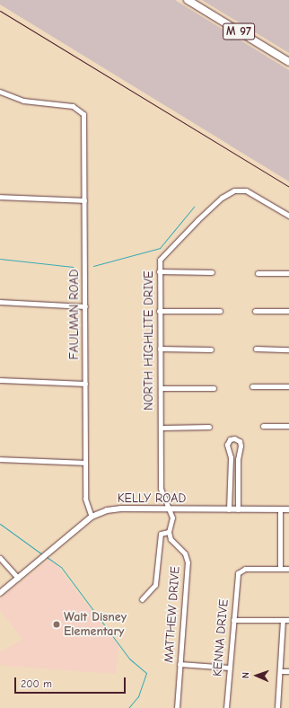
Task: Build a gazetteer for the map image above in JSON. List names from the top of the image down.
{
  "streets": {
    "main road": ["M 97"],
    "street": [
      "FAULMAN ROAD",
      "NORTH HIGHLITE DRIVE",
      "KELLY ROAD",
      "MATTHEW DRIVE",
      "KENNA DRIVE"
    ]
  },
  "crossings": [
    ["FAULMAN ROAD", "KELLY ROAD"],
    ["NORTH HIGHLITE DRIVE", "KELLY ROAD"]
  ],
  "places": ["Walt Disney Elementary"],
  "scale_bar": "200 m",
  "north": "left"
}
